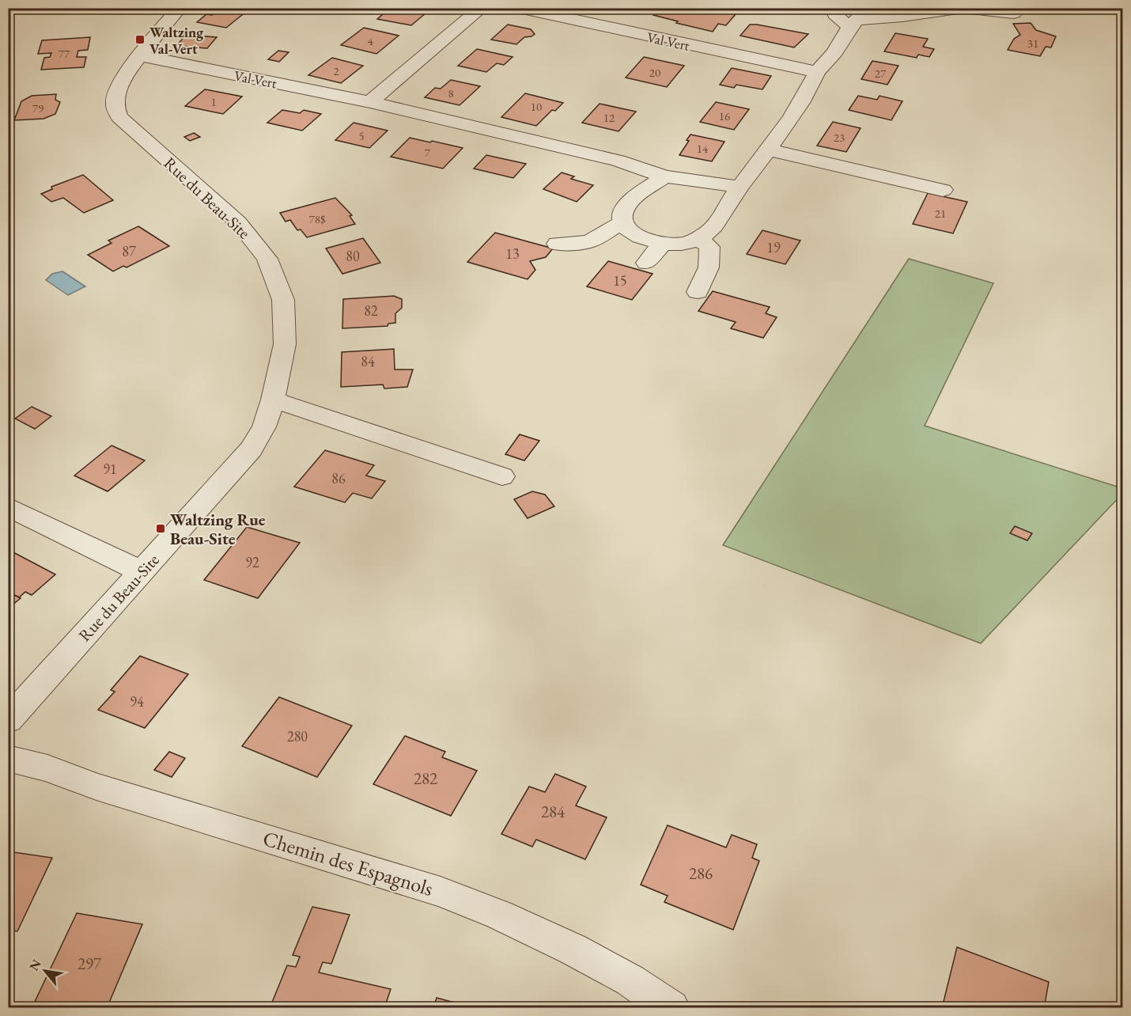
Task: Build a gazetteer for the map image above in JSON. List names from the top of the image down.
{
  "streets": {
    "street": ["Val-Vert", "Rue du Beau-Site", "Chemin des Espagnols"]
  },
  "crossings": [
    ["Val-Vert", "Rue du Beau-Site"]
  ],
  "places": {
    "transit": ["Waltzing Val-Vert", "Waltzing Rue Beau-Site"]
  },
  "house_numbers": [
    "4",
    "31",
    "77",
    "2",
    "20",
    "27",
    "8",
    "1",
    "10",
    "79",
    "16",
    "12",
    "5",
    "23",
    "14",
    "7",
    "21",
    "78$",
    "19",
    "87",
    "13",
    "80",
    "15",
    "82",
    "84",
    "91",
    "86",
    "92",
    "94",
    "280",
    "282",
    "284",
    "286",
    "297"
  ],
  "north": "top left"
}
